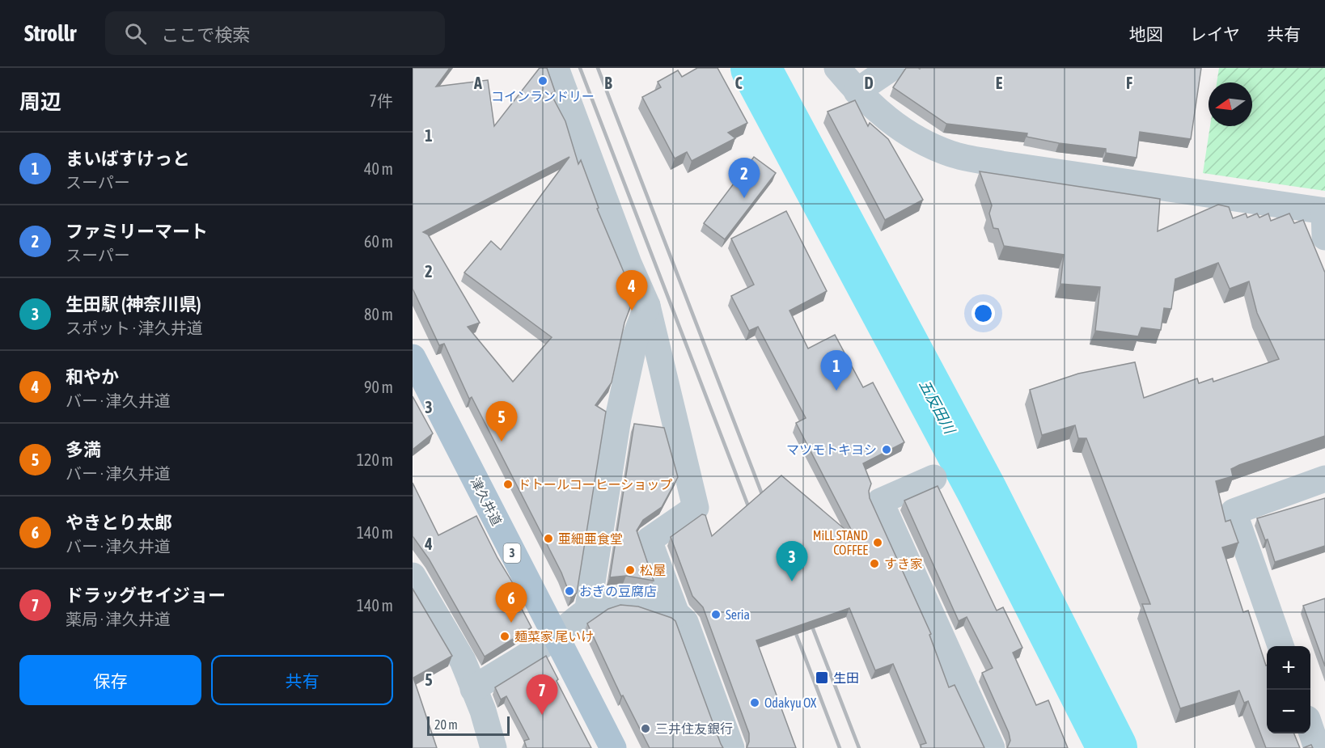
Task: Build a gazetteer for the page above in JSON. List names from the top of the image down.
{
  "streets": {
    "main road": ["津久井道", "3"]
  },
  "water": ["五反田川"],
  "places": {
    "other": [
      "コインランドリー",
      "マツモトキヨシ",
      "ドトールコーヒーショップ",
      "亜細亜食堂",
      "MiLL STAND COFFEE",
      "すき家",
      "松屋",
      "おぎの豆腐店",
      "Seria",
      "麺菜家 尾いけ",
      "Odakyu OX",
      "三井住友銀行"
    ],
    "transit": ["生田"]
  },
  "scale_bar": "20 m",
  "north": "left",
  "page": {
    "header": "Strollr",
    "search": "ここで検索",
    "nav": ["地図", "レイヤ", "共有"],
    "heading": ["周辺", "7件"],
    "list": [
      {
        "mark": "1",
        "name": "まいばすけっと",
        "note": "スーパー",
        "value": "40 m"
      },
      {
        "mark": "2",
        "name": "ファミリーマート",
        "note": "スーパー",
        "value": "60 m"
      },
      {
        "mark": "3",
        "name": "生田駅 (神奈川県)",
        "note": "スポット · 津久井道",
        "value": "80 m"
      },
      {
        "mark": "4",
        "name": "和やか",
        "note": "バー · 津久井道",
        "value": "90 m"
      },
      {
        "mark": "5",
        "name": "多満",
        "note": "バー · 津久井道",
        "value": "120 m"
      },
      {
        "mark": "6",
        "name": "やきとり太郎",
        "note": "バー · 津久井道",
        "value": "140 m"
      },
      {
        "mark": "7",
        "name": "ドラッグセイジョー",
        "note": "薬局 · 津久井道",
        "value": "140 m"
      }
    ],
    "pins": [
      "2",
      "4",
      "1",
      "5",
      "3",
      "6",
      "7"
    ],
    "buttons": ["保存", "共有"],
    "map_buttons": ["+", "−"],
    "scale": "20 m"
  },
  "grid": {
    "columns": [
      "A",
      "B",
      "C",
      "D",
      "E",
      "F"
    ],
    "rows": [
      "1",
      "2",
      "3",
      "4",
      "5"
    ]
  }
}
